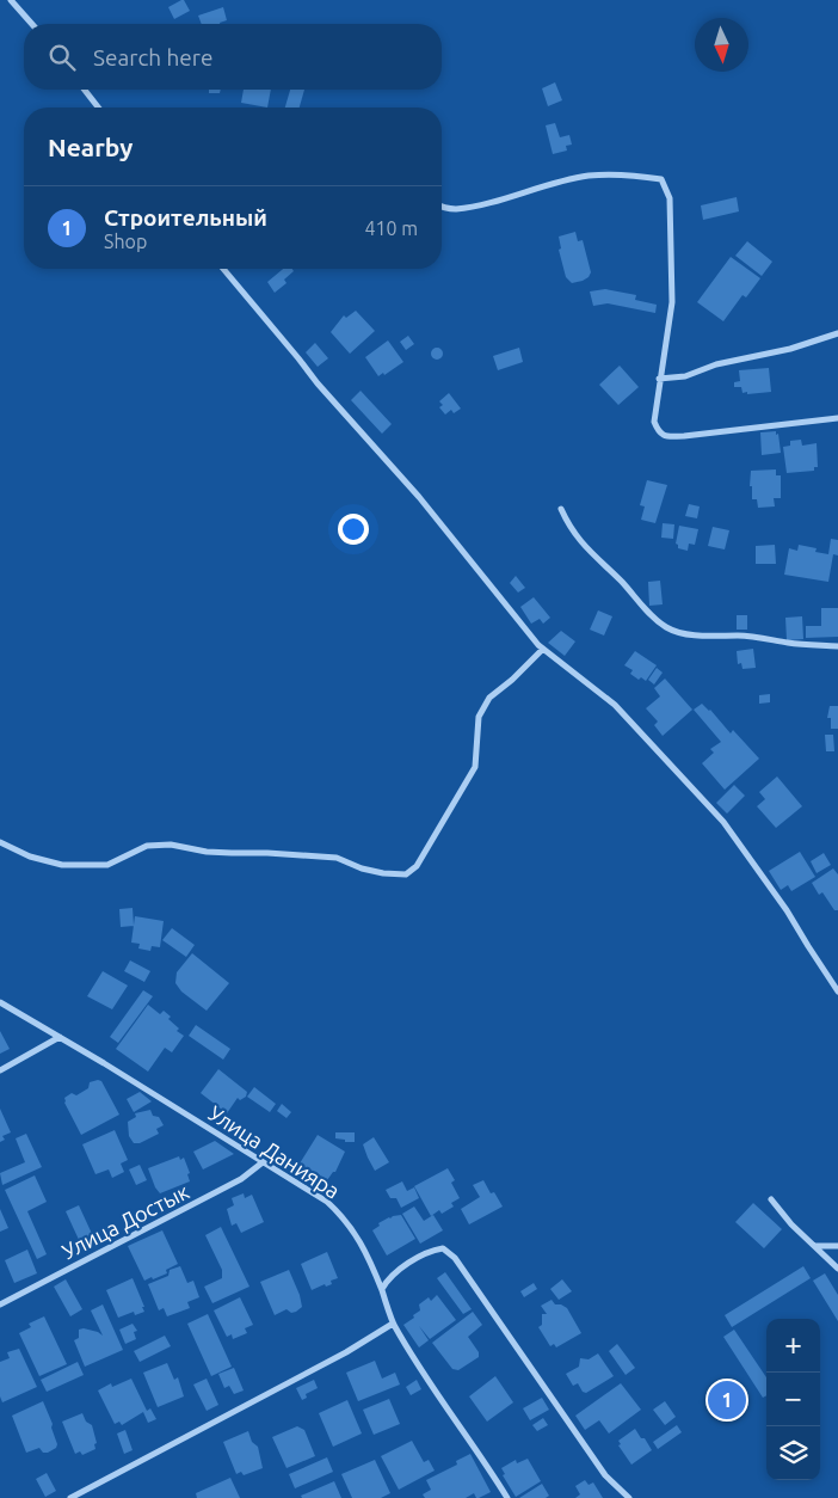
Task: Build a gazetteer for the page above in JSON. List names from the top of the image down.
{
  "streets": {
    "street": ["Улица Данияра", "Улица Достык"]
  },
  "crossings": [
    ["Улица Данияра", "Улица Достык"]
  ],
  "north": "bottom",
  "page": {
    "search": "Search here",
    "heading": "Nearby",
    "list": [
      {
        "mark": "1",
        "name": "Строительный",
        "note": "Shop",
        "value": "410 m"
      }
    ],
    "map_buttons": ["+", "−"],
    "pins": "1"
  }
}
